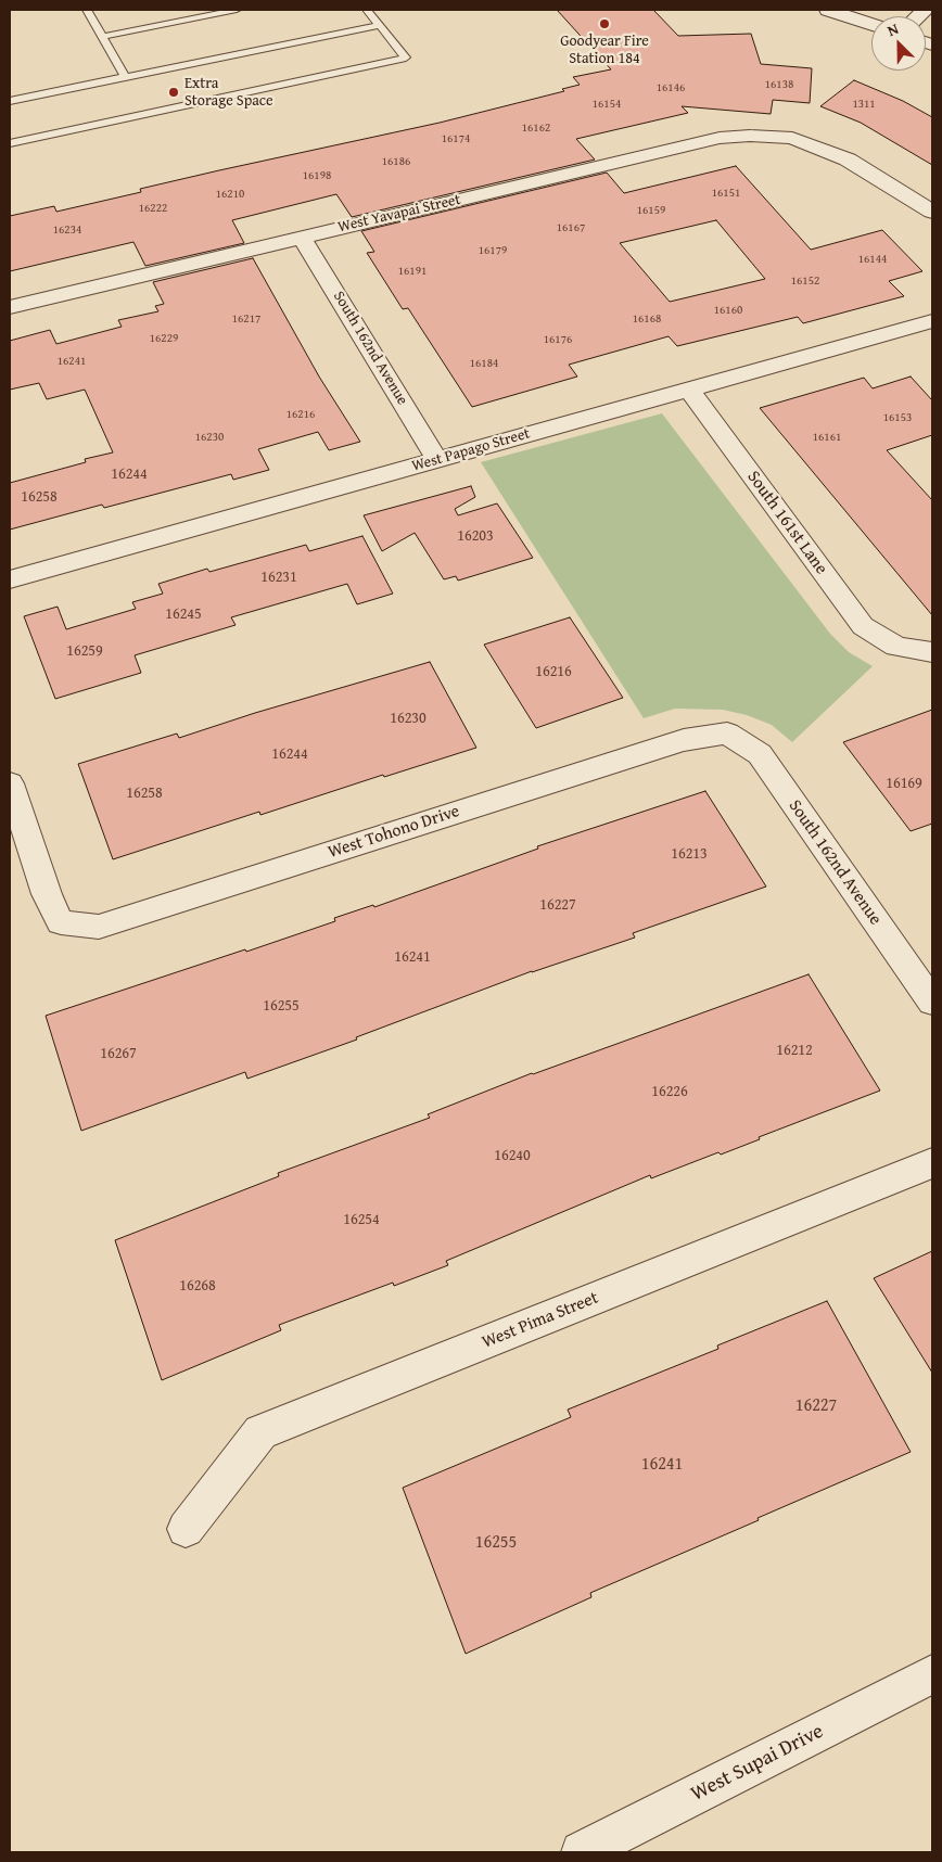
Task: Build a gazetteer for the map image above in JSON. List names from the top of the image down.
{
  "streets": {
    "street": [
      "West Yavapai Street",
      "South 162nd Avenue",
      "West Papago Street",
      "South 161st Lane",
      "West Tohono Drive",
      "West Pima Street",
      "West Supai Drive"
    ]
  },
  "crossings": [
    ["West Yavapai Street", "South 162nd Avenue"],
    ["South 162nd Avenue", "West Papago Street"],
    ["South 162nd Avenue", "West Tohono Drive"],
    ["West Papago Street", "South 161st Lane"]
  ],
  "places": ["Goodyear Fire Station 184", "Extra Storage Space"],
  "house_numbers": [
    "16138",
    "16146",
    "16154",
    "1311",
    "16162",
    "16174",
    "16186",
    "16198",
    "16151",
    "16210",
    "16222",
    "16159",
    "16167",
    "16234",
    "16179",
    "16144",
    "16191",
    "16152",
    "16160",
    "16217",
    "16168",
    "16229",
    "16176",
    "16241",
    "16184",
    "16216",
    "16153",
    "16230",
    "16161",
    "16244",
    "16258",
    "16203",
    "16231",
    "16245",
    "16259",
    "16216",
    "16230",
    "16244",
    "16169",
    "16258",
    "16213",
    "16227",
    "16241",
    "16255",
    "16212",
    "16267",
    "16226",
    "16240",
    "16254",
    "16268",
    "16227",
    "16241",
    "16255"
  ],
  "north": "top left"
}
